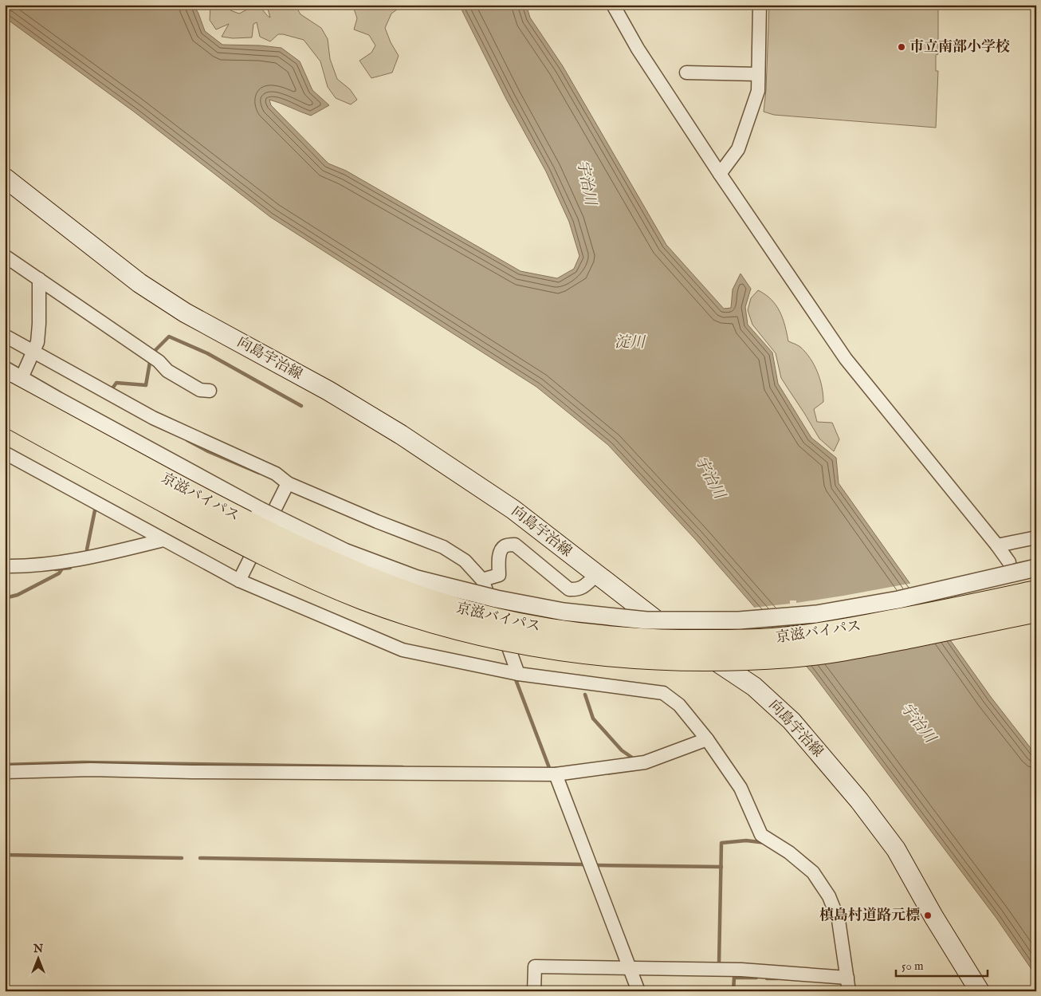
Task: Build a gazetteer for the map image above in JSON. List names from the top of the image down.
{
  "streets": {
    "highway": ["京滋バイパス"],
    "main road": ["向島宇治線"]
  },
  "water": ["宇治川", "淀川"],
  "places": ["市立南部小学校", "槙島村道路元標"],
  "scale_bar": "50 m",
  "north": "top"
}
